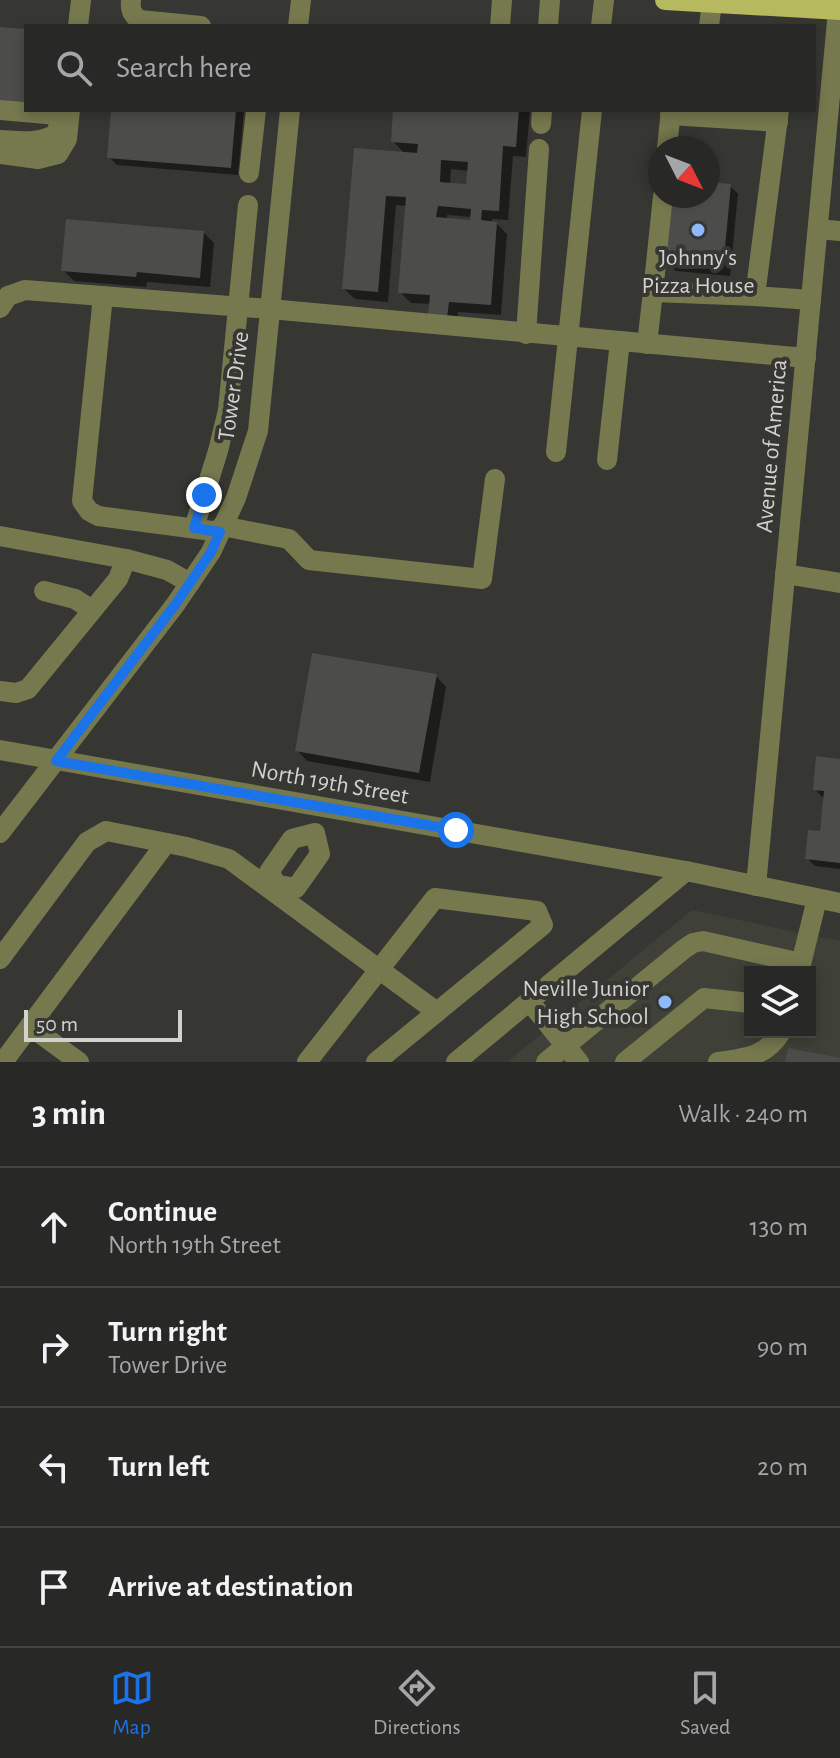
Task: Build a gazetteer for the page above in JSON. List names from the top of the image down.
{
  "streets": {
    "street": ["Tower Drive", "Avenue of America", "North 19th Street"]
  },
  "crossings": [
    ["Tower Drive", "North 19th Street"],
    ["Avenue of America", "North 19th Street"]
  ],
  "places": ["Johnny's Pizza House", "Neville Junior High School"],
  "scale_bar": "50 m",
  "north": "bottom right",
  "page": {
    "search": "Search here",
    "scale": "50 m",
    "heading": ["3 min", "Walk · 240 m"],
    "list": [
      ["Continue", "North 19th Street", "130 m"],
      ["Turn right", "Tower Drive", "90 m"],
      ["Turn left", "20 m"],
      "Arrive at destination"
    ],
    "nav": ["Map", "Directions", "Saved"]
  }
}
